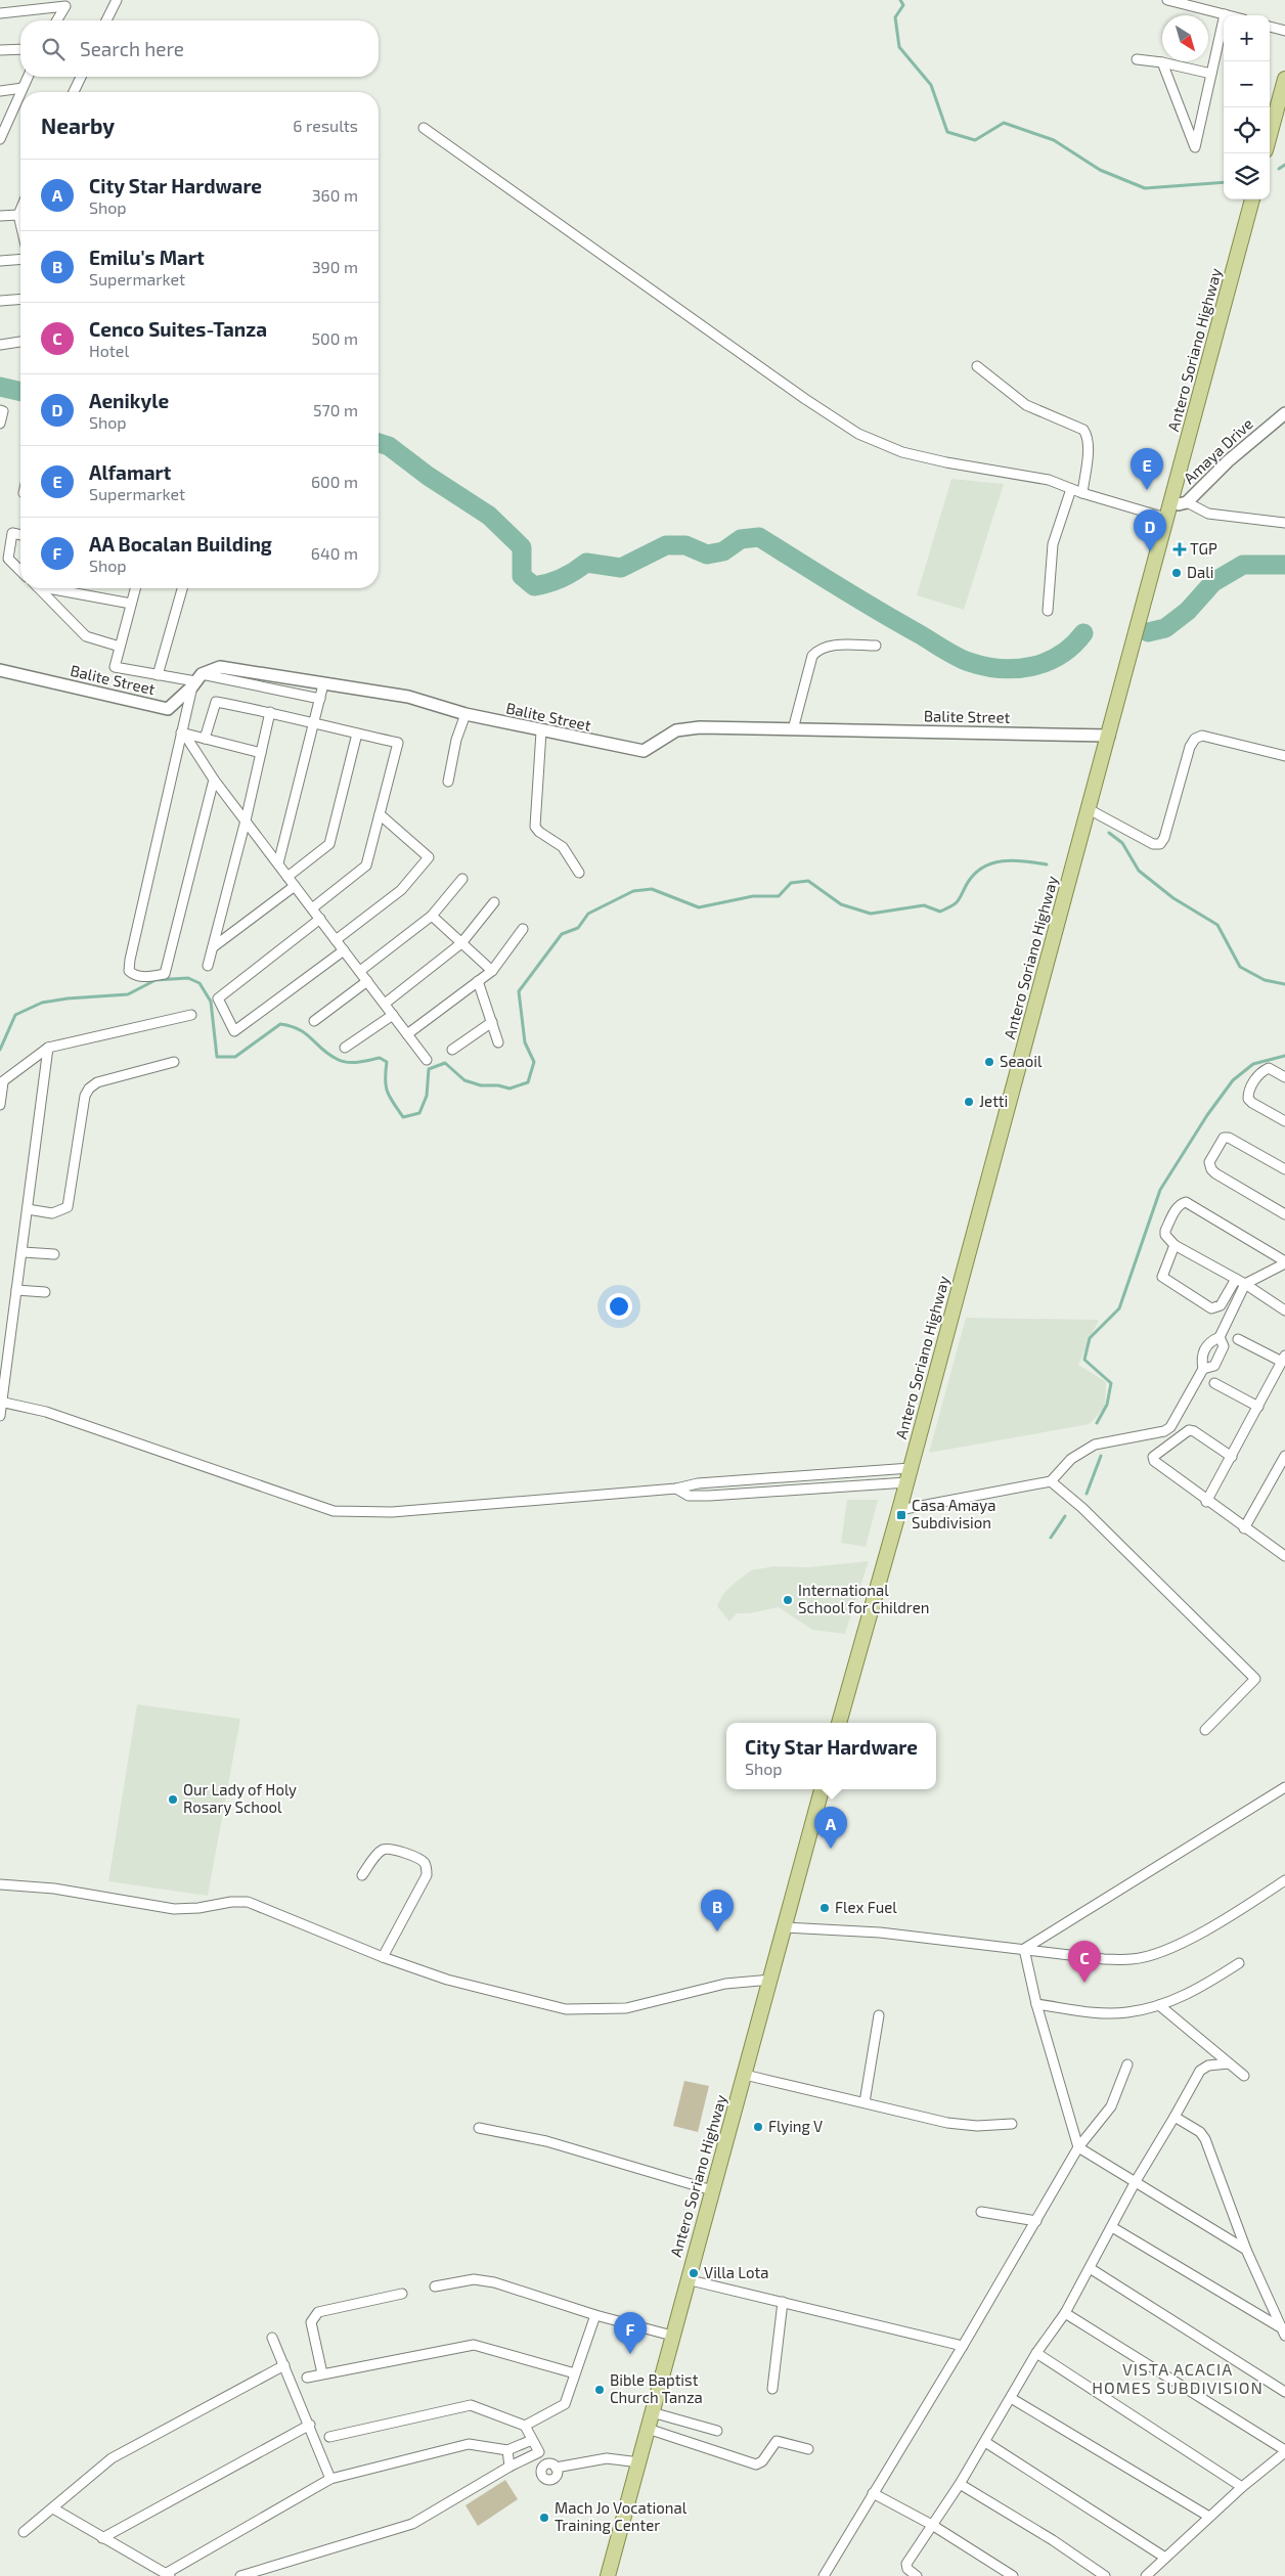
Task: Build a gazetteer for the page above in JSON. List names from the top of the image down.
{
  "streets": {
    "main road": ["Antero Soriano Highway"],
    "street": ["Amaya Drive", "Balite Street"]
  },
  "crossings": [
    ["Antero Soriano Highway", "Amaya Drive"],
    ["Antero Soriano Highway", "Balite Street"]
  ],
  "districts": ["VISTA ACACIA HOMES SUBDIVISION"],
  "places": {
    "health": ["TGP"],
    "other": [
      "Dali",
      "Seaoil",
      "Jetti",
      "International School for Children",
      "Our Lady of Holy Rosary School",
      "Flex Fuel",
      "Flying V",
      "Villa Lota",
      "Bible Baptist Church Tanza",
      "Mach Jo Vocational Training Center"
    ],
    "transit": ["Casa Amaya Subdivision"]
  },
  "north": "bottom right",
  "page": {
    "map_buttons": ["+", "−"],
    "search": "Search here",
    "heading": ["Nearby", "6 results"],
    "list": [
      {
        "mark": "A",
        "name": "City Star Hardware",
        "note": "Shop",
        "value": "360 m"
      },
      {
        "mark": "B",
        "name": "Emilu's Mart",
        "note": "Supermarket",
        "value": "390 m"
      },
      {
        "mark": "C",
        "name": "Cenco Suites-Tanza",
        "note": "Hotel",
        "value": "500 m"
      },
      {
        "mark": "D",
        "name": "Aenikyle",
        "note": "Shop",
        "value": "570 m"
      },
      {
        "mark": "E",
        "name": "Alfamart",
        "note": "Supermarket",
        "value": "600 m"
      },
      {
        "mark": "F",
        "name": "AA Bocalan Building",
        "note": "Shop",
        "value": "640 m"
      }
    ],
    "pins": [
      "E",
      "D",
      "A",
      "B",
      "C",
      "F"
    ],
    "popup": ["City Star Hardware", "Shop"]
  }
}
